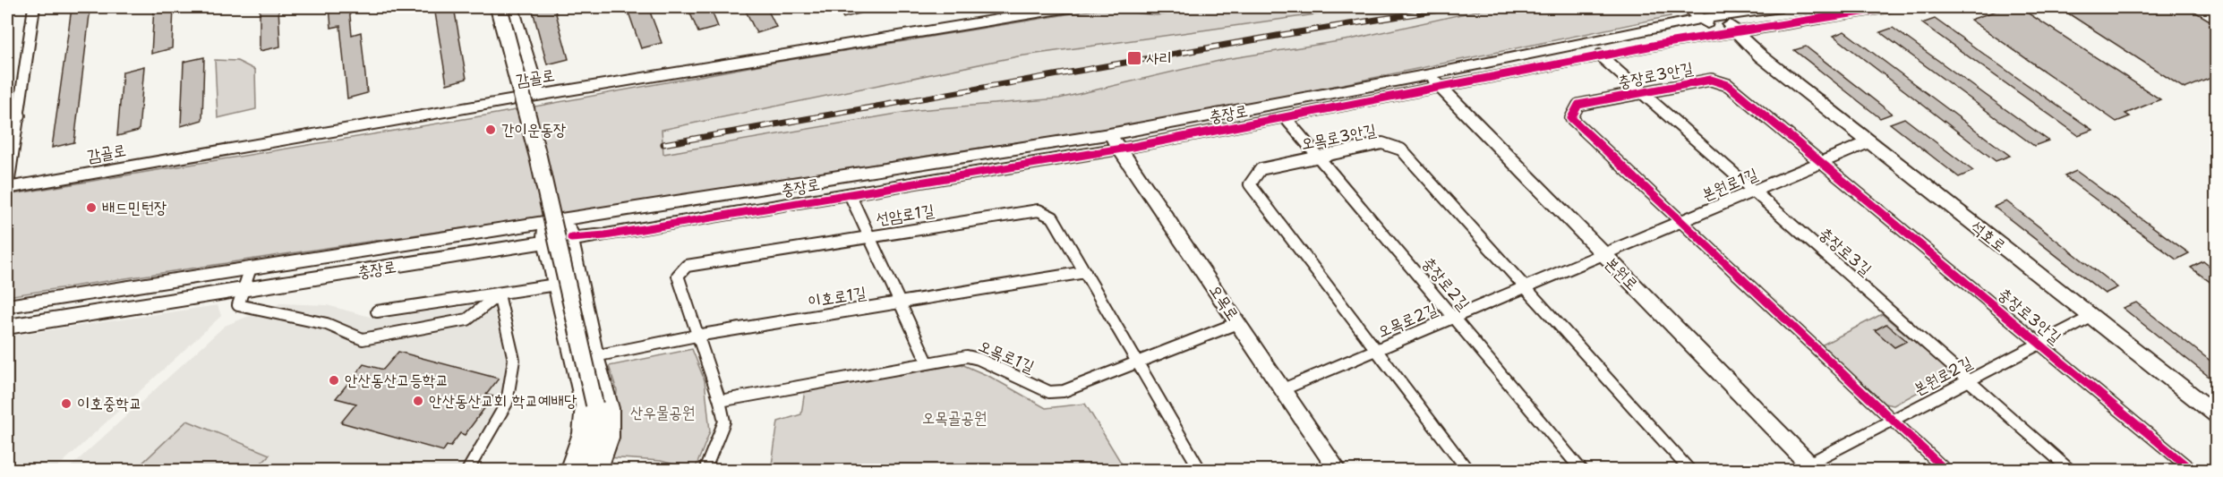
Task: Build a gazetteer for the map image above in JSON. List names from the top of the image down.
{
  "streets": {
    "street": [
      "충장로3안길",
      "감골로",
      "충장로",
      "오목로3안길",
      "본원로1길",
      "선암로1길",
      "석호로",
      "충장로3길",
      "본원로",
      "충장로2길",
      "이호로1길",
      "오목로",
      "오목로2길",
      "오목로1길",
      "본원로2길"
    ]
  },
  "crossings": [
    ["충장로3안길", "본원로1길"],
    ["충장로3안길", "충장로3길"],
    ["충장로3안길", "본원로2길"],
    ["충장로", "석호로"],
    ["충장로", "충장로3길"],
    ["충장로", "본원로"],
    ["충장로", "충장로2길"],
    ["충장로", "오목로"],
    ["오목로3안길", "충장로2길"],
    ["오목로3안길", "오목로2길"],
    ["본원로1길", "석호로"],
    ["본원로1길", "충장로3길"],
    ["본원로1길", "본원로"],
    ["본원로1길", "오목로2길"],
    ["선암로1길", "이호로1길"],
    ["선암로1길", "오목로1길"],
    ["석호로", "본원로2길"],
    ["충장로3길", "본원로2길"],
    ["본원로", "오목로2길"],
    ["본원로", "본원로2길"],
    ["충장로2길", "오목로2길"],
    ["오목로", "오목로2길"],
    ["오목로", "오목로1길"]
  ],
  "parks": ["산우물공원", "오목골공원"],
  "places": {
    "transit": ["사리"],
    "other": [
      "간이운동장",
      "배드민턴장",
      "안산동산고등학교",
      "안산동산교회 학교예배당",
      "이호중학교"
    ]
  }
}
